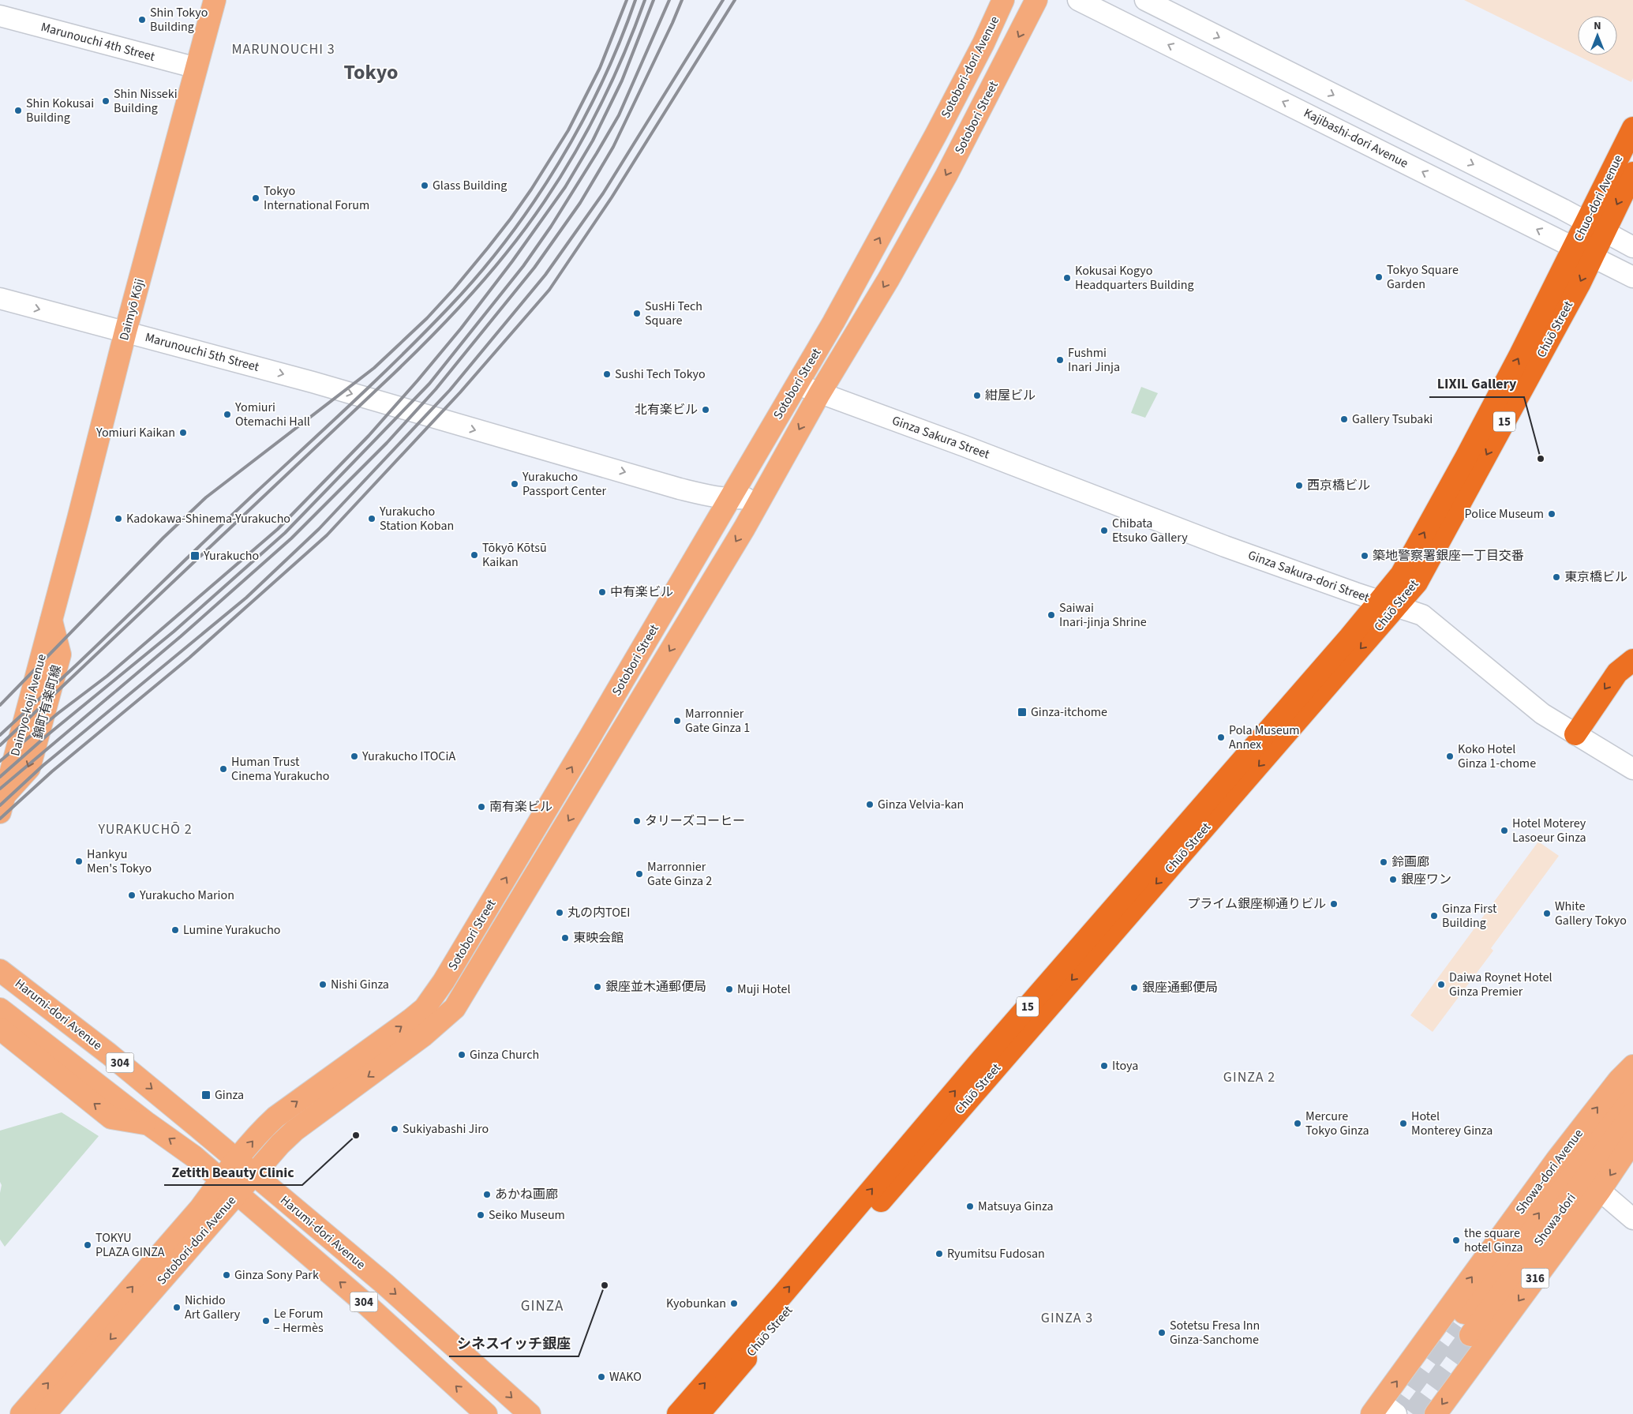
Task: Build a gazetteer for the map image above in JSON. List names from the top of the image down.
{
  "streets": {
    "highway": ["Chuo-dori Avenue", "Chūō Street", "15"],
    "main road": [
      "Sotobori-dori Avenue",
      "Sotobori Street",
      "Daimyō Kōji",
      "Daimyo-koji Avenue",
      "Harumi-dori Avenue",
      "304",
      "Showa-dori Avenue",
      "Showa-dori",
      "316"
    ],
    "street": [
      "Marunouchi 4th Street",
      "Kajibashi-dori Avenue",
      "Marunouchi 5th Street",
      "Ginza Sakura-dori Street"
    ]
  },
  "crossings": [
    ["Marunouchi 4th Street", "Daimyō Kōji"],
    ["Sotobori-dori Avenue", "Sotobori Street"],
    ["Sotobori-dori Avenue", "Marunouchi 5th Street"],
    ["Sotobori-dori Avenue", "Ginza Sakura-dori Street"],
    ["Sotobori-dori Avenue", "Harumi-dori Avenue"],
    ["Sotobori Street", "Marunouchi 5th Street"],
    ["Sotobori Street", "Ginza Sakura-dori Street"],
    ["Kajibashi-dori Avenue", "Chuo-dori Avenue"],
    ["Kajibashi-dori Avenue", "Chūō Street"],
    ["Chuo-dori Avenue", "Chūō Street"],
    ["Daimyō Kōji", "Marunouchi 5th Street"],
    ["Daimyō Kōji", "Daimyo-koji Avenue"],
    ["Chūō Street", "Ginza Sakura-dori Street"],
    ["Harumi-dori Avenue", "304"]
  ],
  "one_way": ["Marunouchi 5th Street"],
  "districts": [
    "MARUNOUCHI 3",
    "Tokyo",
    "YURAKUCHŌ 2",
    "GINZA 2",
    "GINZA",
    "GINZA 3"
  ],
  "places": {
    "other": [
      "Shin Tokyo Building",
      "Shin Nisseki Building",
      "Shin Kokusai Building",
      "Glass Building",
      "Tokyo International Forum",
      "Tokyo Square Garden",
      "Kokusai Kogyo Headquarters Building",
      "SusHi Tech Square",
      "Fushmi Inari Jinja",
      "Sushi Tech Tokyo",
      "紺屋ビル",
      "北有楽ビル",
      "Yomiuri Otemachi Hall",
      "Gallery Tsubaki",
      "Yomiuri Kaikan",
      "LIXIL Gallery",
      "Yurakucho Passport Center",
      "西京橋ビル",
      "Police Museum",
      "Kadokawa-Shinema-Yurakucho",
      "Yurakucho Station Koban",
      "Chibata Etsuko Gallery",
      "Tōkyō Kōtsū Kaikan",
      "築地警察署銀座一丁目交番",
      "東京橋ビル",
      "中有楽ビル",
      "Saiwai Inari-jinja Shrine",
      "Marronnier Gate Ginza 1",
      "Pola Museum Annex",
      "Yurakucho ITOCiA",
      "Koko Hotel Ginza 1-chome",
      "Human Trust Cinema Yurakucho",
      "Ginza Velvia-kan",
      "南有楽ビル",
      "タリーズコーヒー",
      "Hotel Moterey Lasoeur Ginza",
      "Hankyu Men's Tokyo",
      "鈴画廊",
      "Marronnier Gate Ginza 2",
      "銀座ワン",
      "Yurakucho Marion",
      "プライム銀座柳通りビル",
      "丸の内TOEI",
      "White Gallery Tokyo",
      "Ginza First Building",
      "Lumine Yurakucho",
      "東映会館",
      "Nishi Ginza",
      "Daiwa Roynet Hotel Ginza Premier",
      "銀座並木通郵便局",
      "銀座通郵便局",
      "Muji Hotel",
      "Ginza Church",
      "Itoya",
      "Mercure Tokyo Ginza",
      "Hotel Monterey Ginza",
      "Sukiyabashi Jiro",
      "Zetith Beauty Clinic",
      "あかね画廊",
      "Matsuya Ginza",
      "Seiko Museum",
      "the square hotel Ginza",
      "TOKYU PLAZA GINZA",
      "Ryumitsu Fudosan",
      "Ginza Sony Park",
      "シネスイッチ銀座",
      "Kyobunkan",
      "Nichido Art Gallery",
      "Le Forum – Hermès",
      "Sotetsu Fresa Inn Ginza-Sanchome",
      "WAKO"
    ],
    "transit": ["Yurakucho", "Ginza-itchome", "Ginza"]
  },
  "north": "top"
}
